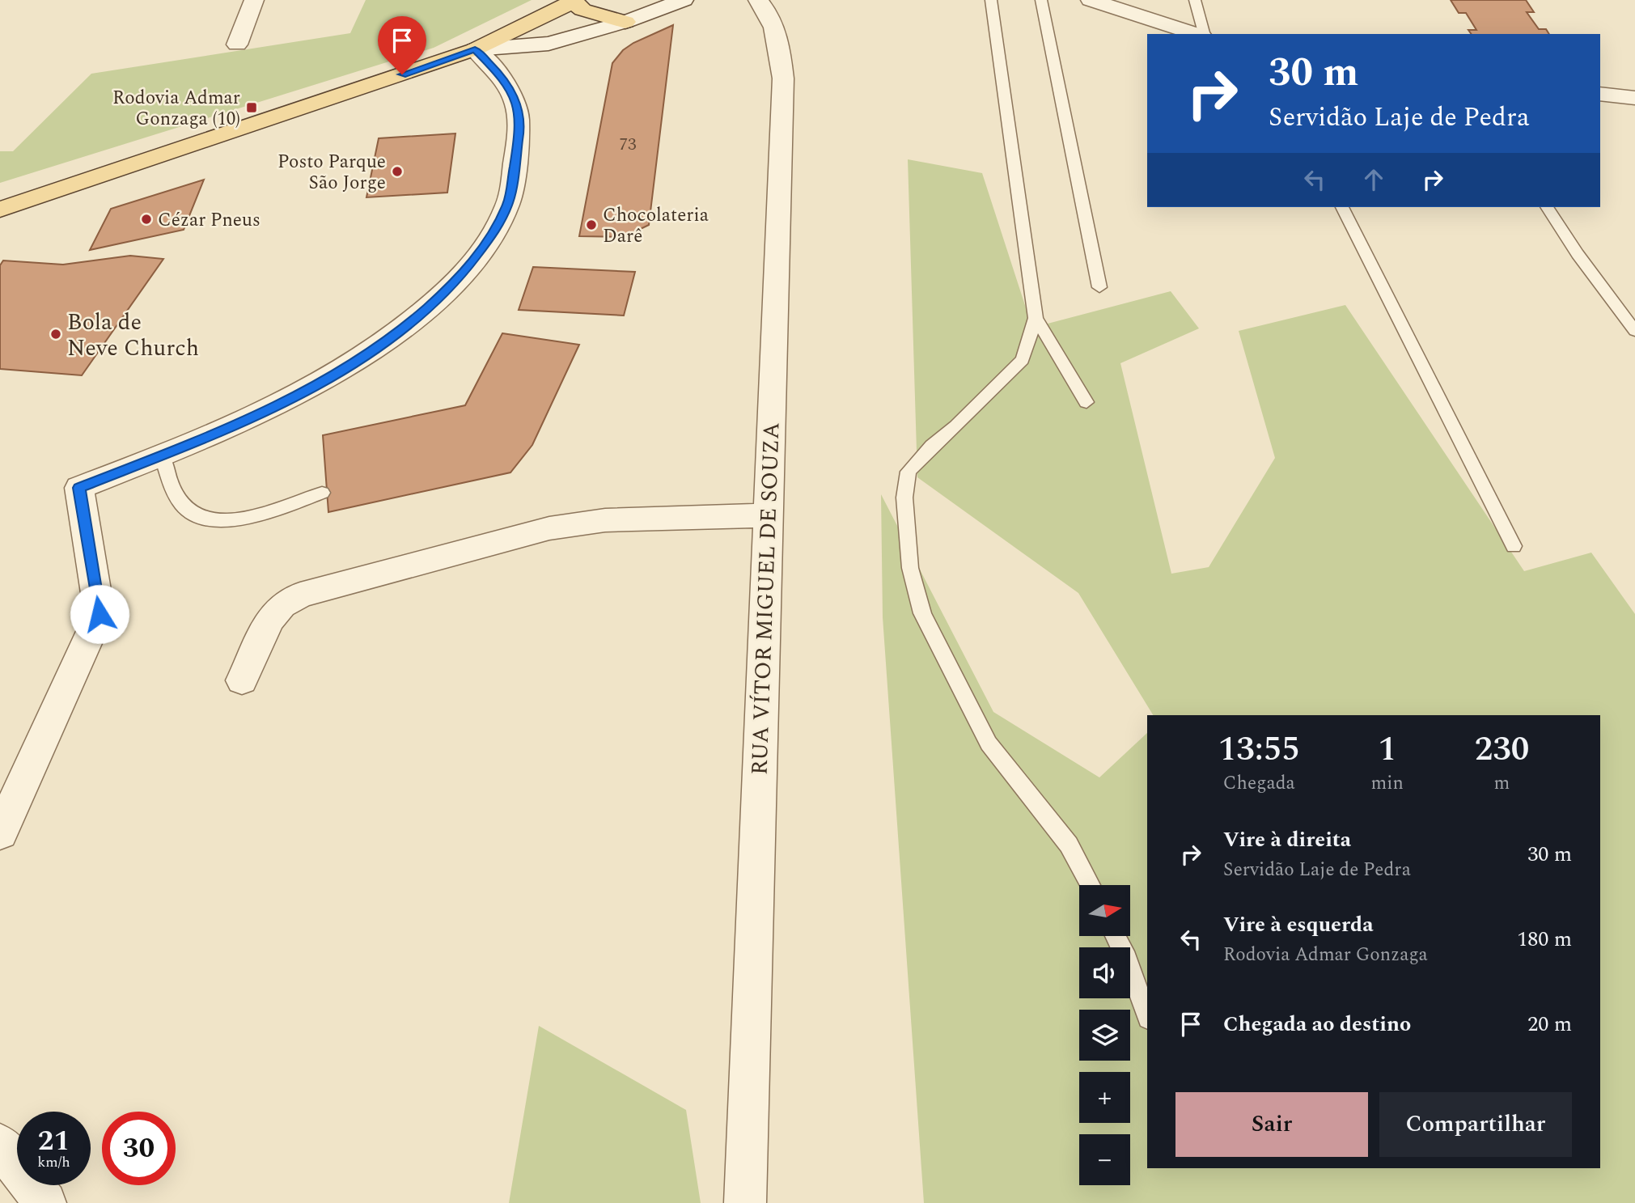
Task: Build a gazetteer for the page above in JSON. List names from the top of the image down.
{
  "streets": {
    "street": ["RUA VÍTOR MIGUEL DE SOUZA"]
  },
  "places": {
    "transit": ["Rodovia Admar Gonzaga (10)"],
    "other": [
      "Posto Parque São Jorge",
      "Cézar Pneus",
      "Chocolateria Darê",
      "Bola de Neve Church"
    ]
  },
  "house_numbers": ["73"],
  "north": "right",
  "page": {
    "turn": ["30 m", "Servidão Laje de Pedra"],
    "eta": [
      "13:55",
      "Chegada",
      "1",
      "min",
      "230",
      "m"
    ],
    "list": [
      {
        "name": "Vire à direita",
        "note": "Servidão Laje de Pedra",
        "value": "30 m"
      },
      {
        "name": "Vire à esquerda",
        "note": "Rodovia Admar Gonzaga",
        "value": "180 m"
      },
      {
        "name": "Chegada ao destino",
        "value": "20 m"
      }
    ],
    "map_buttons": ["+", "−"],
    "buttons": ["Sair", "Compartilhar"],
    "speed": "21 km/h",
    "limit": "30"
  }
}
